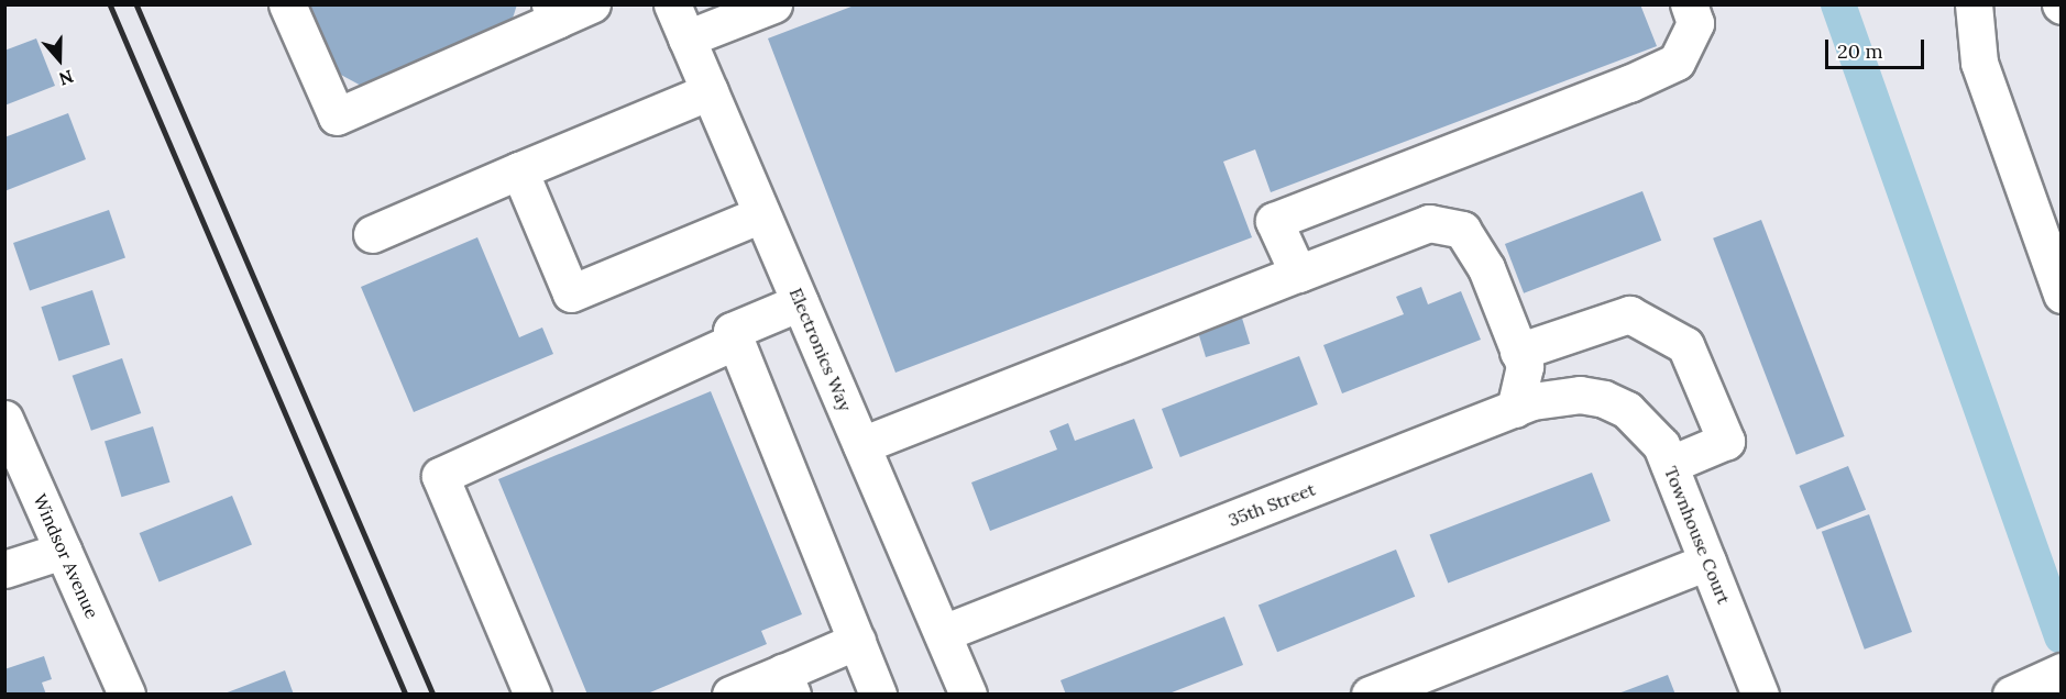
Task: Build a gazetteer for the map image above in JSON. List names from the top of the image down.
{
  "streets": {
    "street": [
      "Electronics Way",
      "35th Street",
      "Townhouse Court",
      "Windsor Avenue"
    ]
  },
  "crossings": [
    ["Electronics Way", "35th Street"],
    ["35th Street", "Townhouse Court"]
  ],
  "scale_bar": "20 m",
  "north": "bottom"
}
